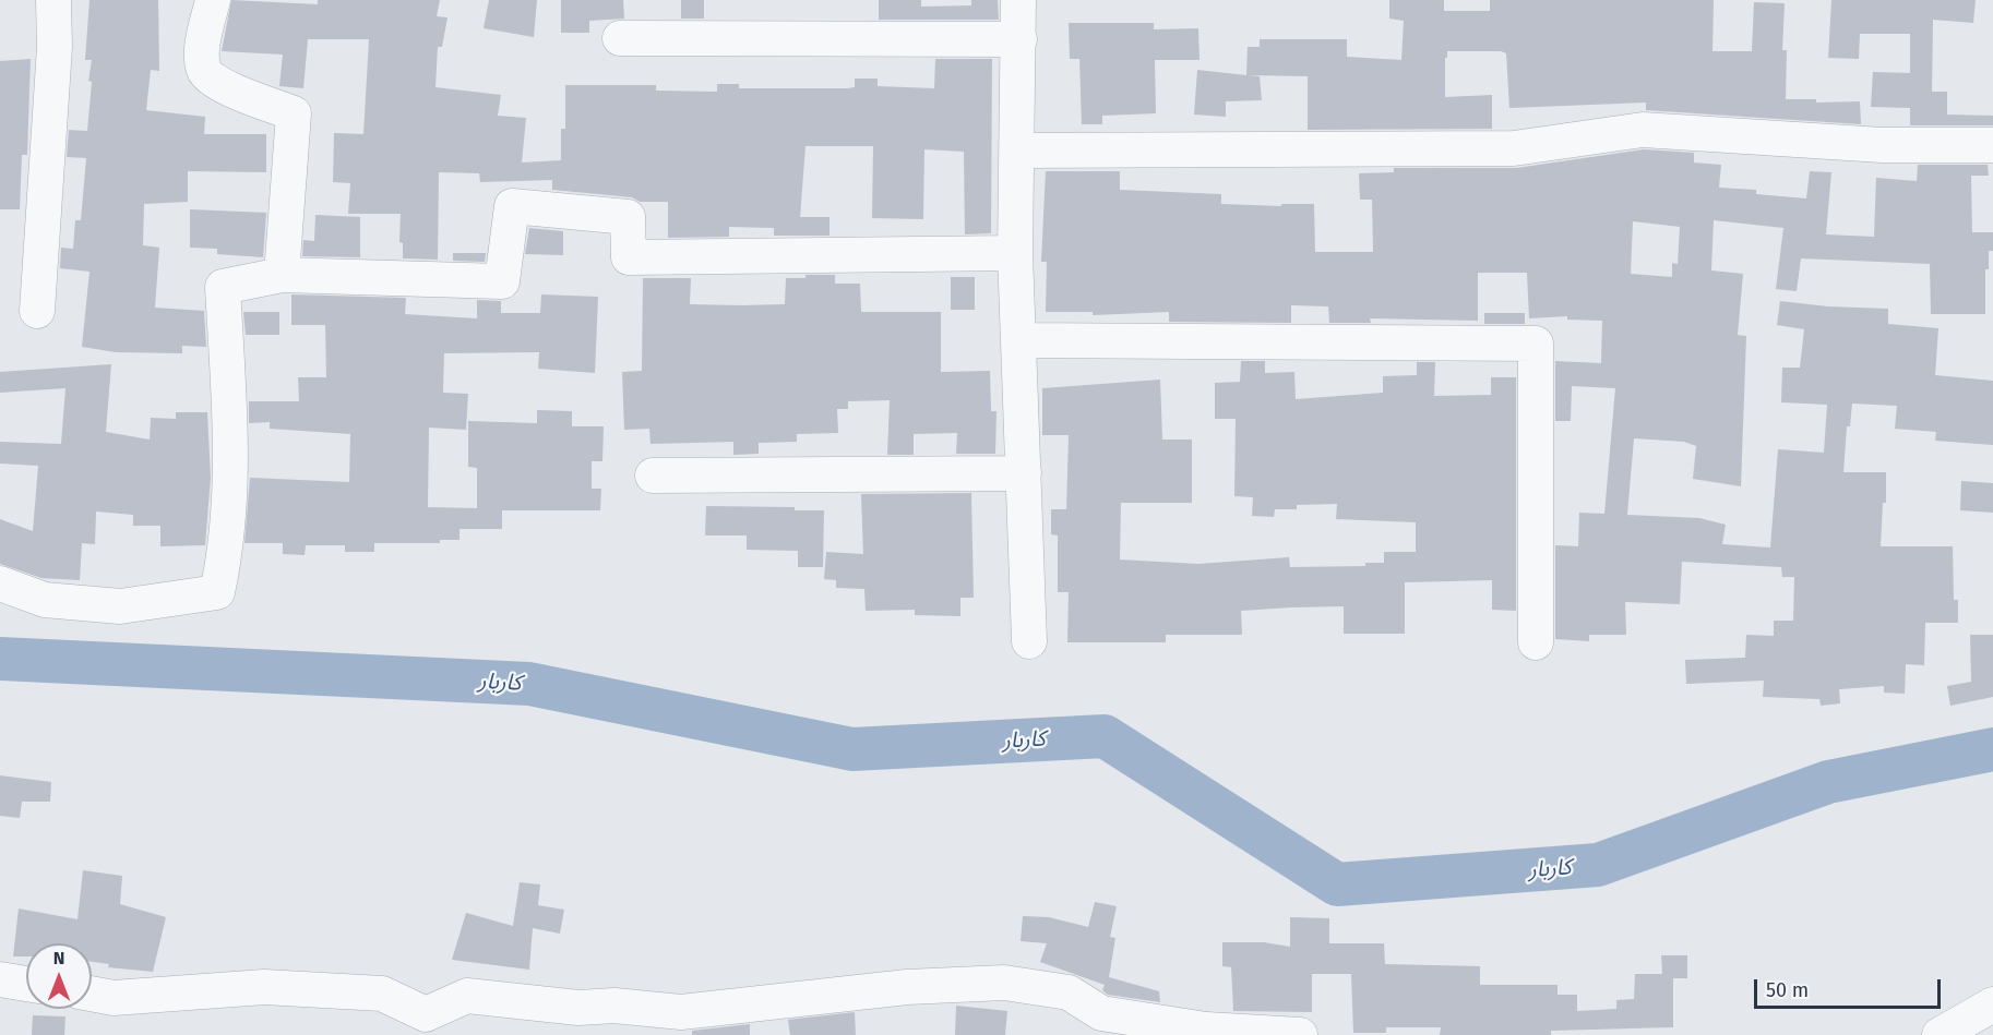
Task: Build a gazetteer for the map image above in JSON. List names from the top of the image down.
{
  "water": ["کاربار"],
  "scale_bar": "50 m",
  "north": "top"
}
